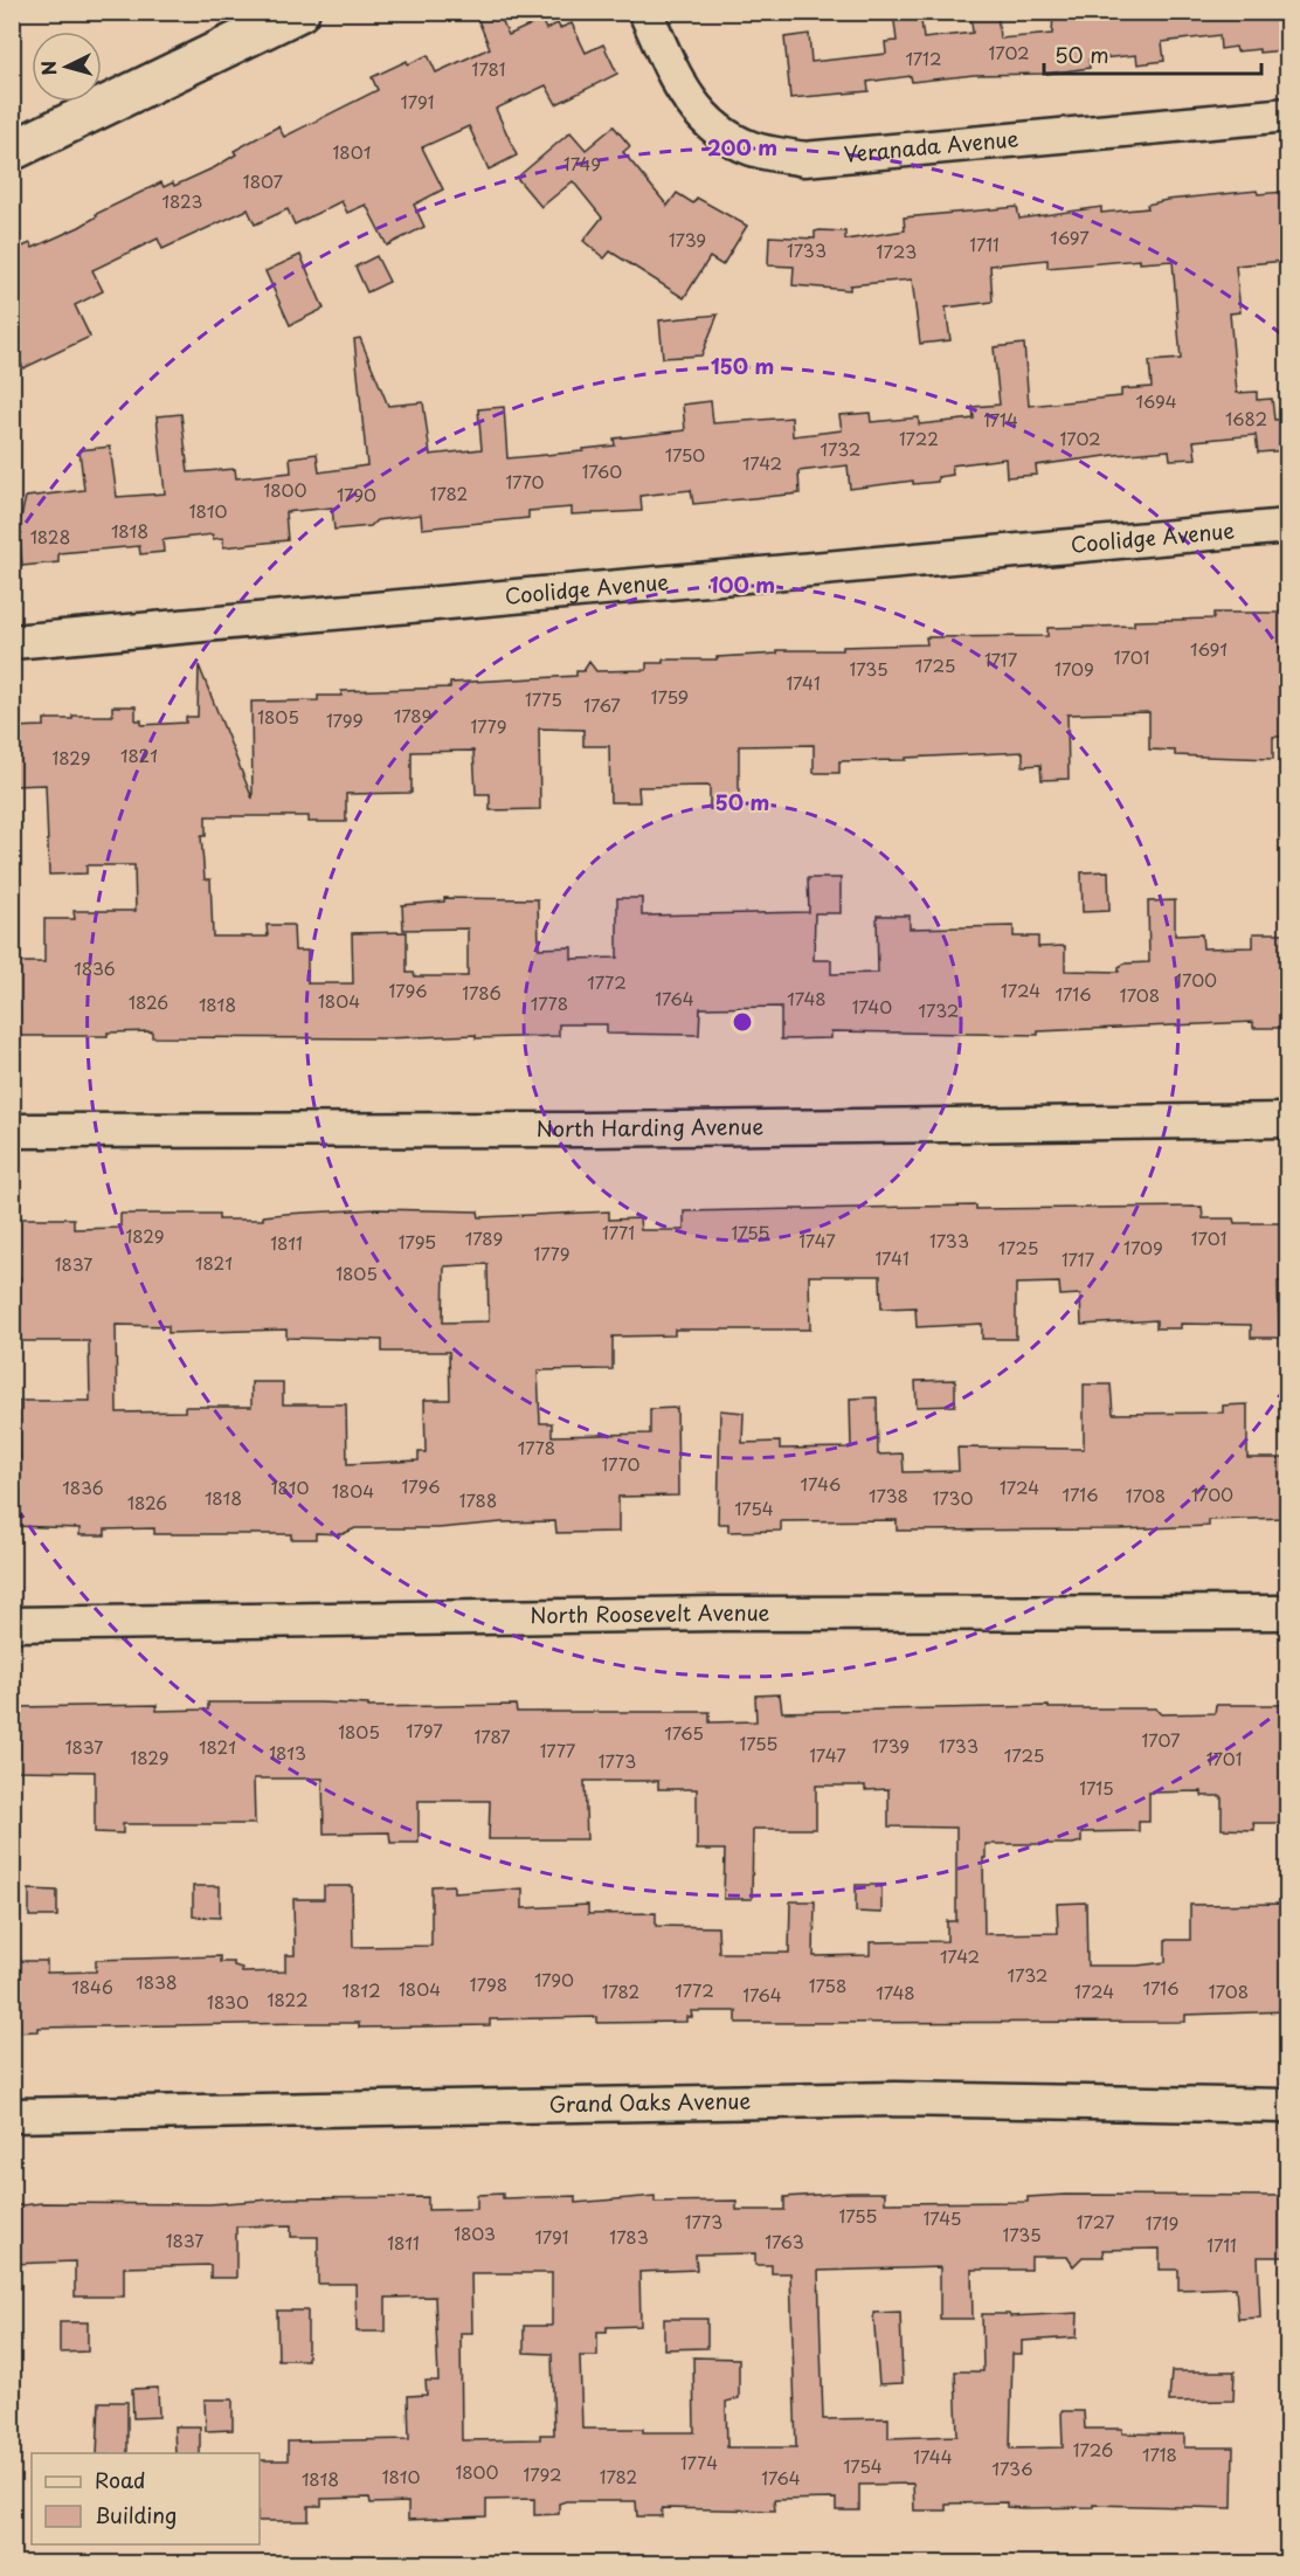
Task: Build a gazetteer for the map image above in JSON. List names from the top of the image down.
{
  "streets": {
    "street": [
      "Veranada Avenue",
      "Coolidge Avenue",
      "North Harding Avenue",
      "North Roosevelt Avenue",
      "Grand Oaks Avenue"
    ]
  },
  "house_numbers": [
    "1702",
    "1712",
    "1781",
    "1791",
    "1801",
    "1749",
    "1807",
    "1823",
    "1697",
    "1739",
    "1711",
    "1733",
    "1723",
    "1694",
    "1682",
    "1714",
    "1722",
    "1702",
    "1732",
    "1750",
    "1742",
    "1760",
    "1770",
    "1800",
    "1782",
    "1790",
    "1810",
    "1818",
    "1828",
    "1691",
    "1701",
    "1717",
    "1725",
    "1735",
    "1709",
    "1741",
    "1759",
    "1775",
    "1767",
    "1789",
    "1805",
    "1799",
    "1779",
    "1821",
    "1829",
    "1836",
    "1700",
    "1772",
    "1796",
    "1724",
    "1786",
    "1716",
    "1708",
    "1764",
    "1748",
    "1804",
    "1826",
    "1778",
    "1818",
    "1740",
    "1732",
    "1771",
    "1755",
    "1829",
    "1789",
    "1701",
    "1747",
    "1733",
    "1795",
    "1811",
    "1725",
    "1709",
    "1779",
    "1741",
    "1717",
    "1821",
    "1837",
    "1805",
    "1778",
    "1770",
    "1746",
    "1796",
    "1836",
    "1810",
    "1724",
    "1804",
    "1716",
    "1700",
    "1738",
    "1708",
    "1818",
    "1730",
    "1788",
    "1826",
    "1754",
    "1797",
    "1805",
    "1765",
    "1787",
    "1707",
    "1755",
    "1739",
    "1733",
    "1837",
    "1821",
    "1777",
    "1813",
    "1747",
    "1725",
    "1829",
    "1701",
    "1773",
    "1715",
    "1742",
    "1732",
    "1790",
    "1838",
    "1798",
    "1758",
    "1846",
    "1716",
    "1804",
    "1812",
    "1772",
    "1782",
    "1724",
    "1708",
    "1748",
    "1764",
    "1822",
    "1830",
    "1755",
    "1745",
    "1773",
    "1727",
    "1719",
    "1803",
    "1735",
    "1791",
    "1783",
    "1837",
    "1763",
    "1811",
    "1711",
    "1726",
    "1718",
    "1744",
    "1774",
    "1754",
    "1736",
    "1800",
    "1792",
    "1810",
    "1782",
    "1764",
    "1818"
  ],
  "legend": ["Road", "Building"],
  "scale_bar": "50 m",
  "north": "left",
  "rings": [
    "200 m",
    "150 m",
    "100 m",
    "50 m"
  ]
}
